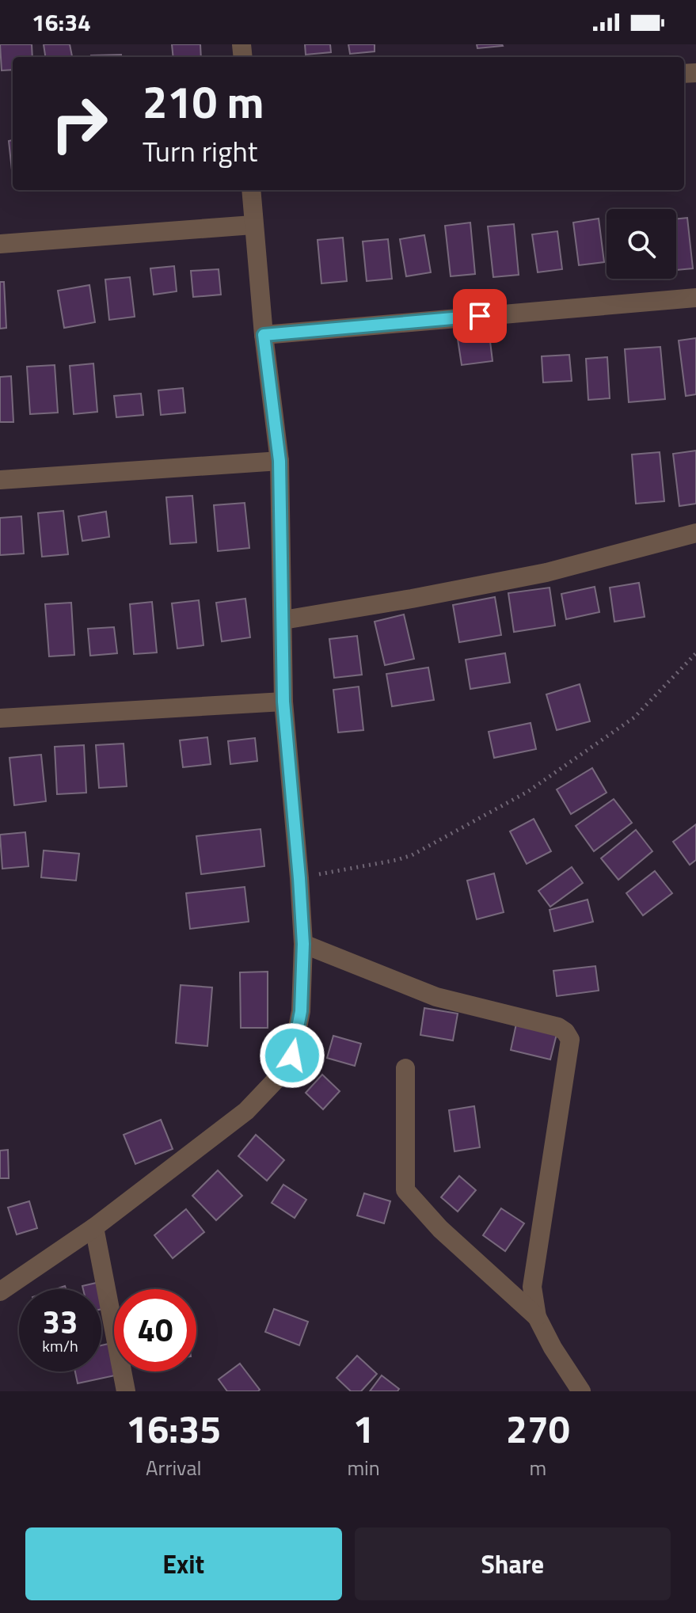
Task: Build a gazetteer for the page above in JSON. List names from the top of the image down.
{
  "page": {
    "status": "16:34",
    "turn": ["210 m", "Turn right"],
    "speed": "33 km/h",
    "limit": "40",
    "eta": [
      "16:35",
      "Arrival",
      "1",
      "min",
      "270",
      "m"
    ],
    "buttons": ["Exit", "Share"]
  }
}
